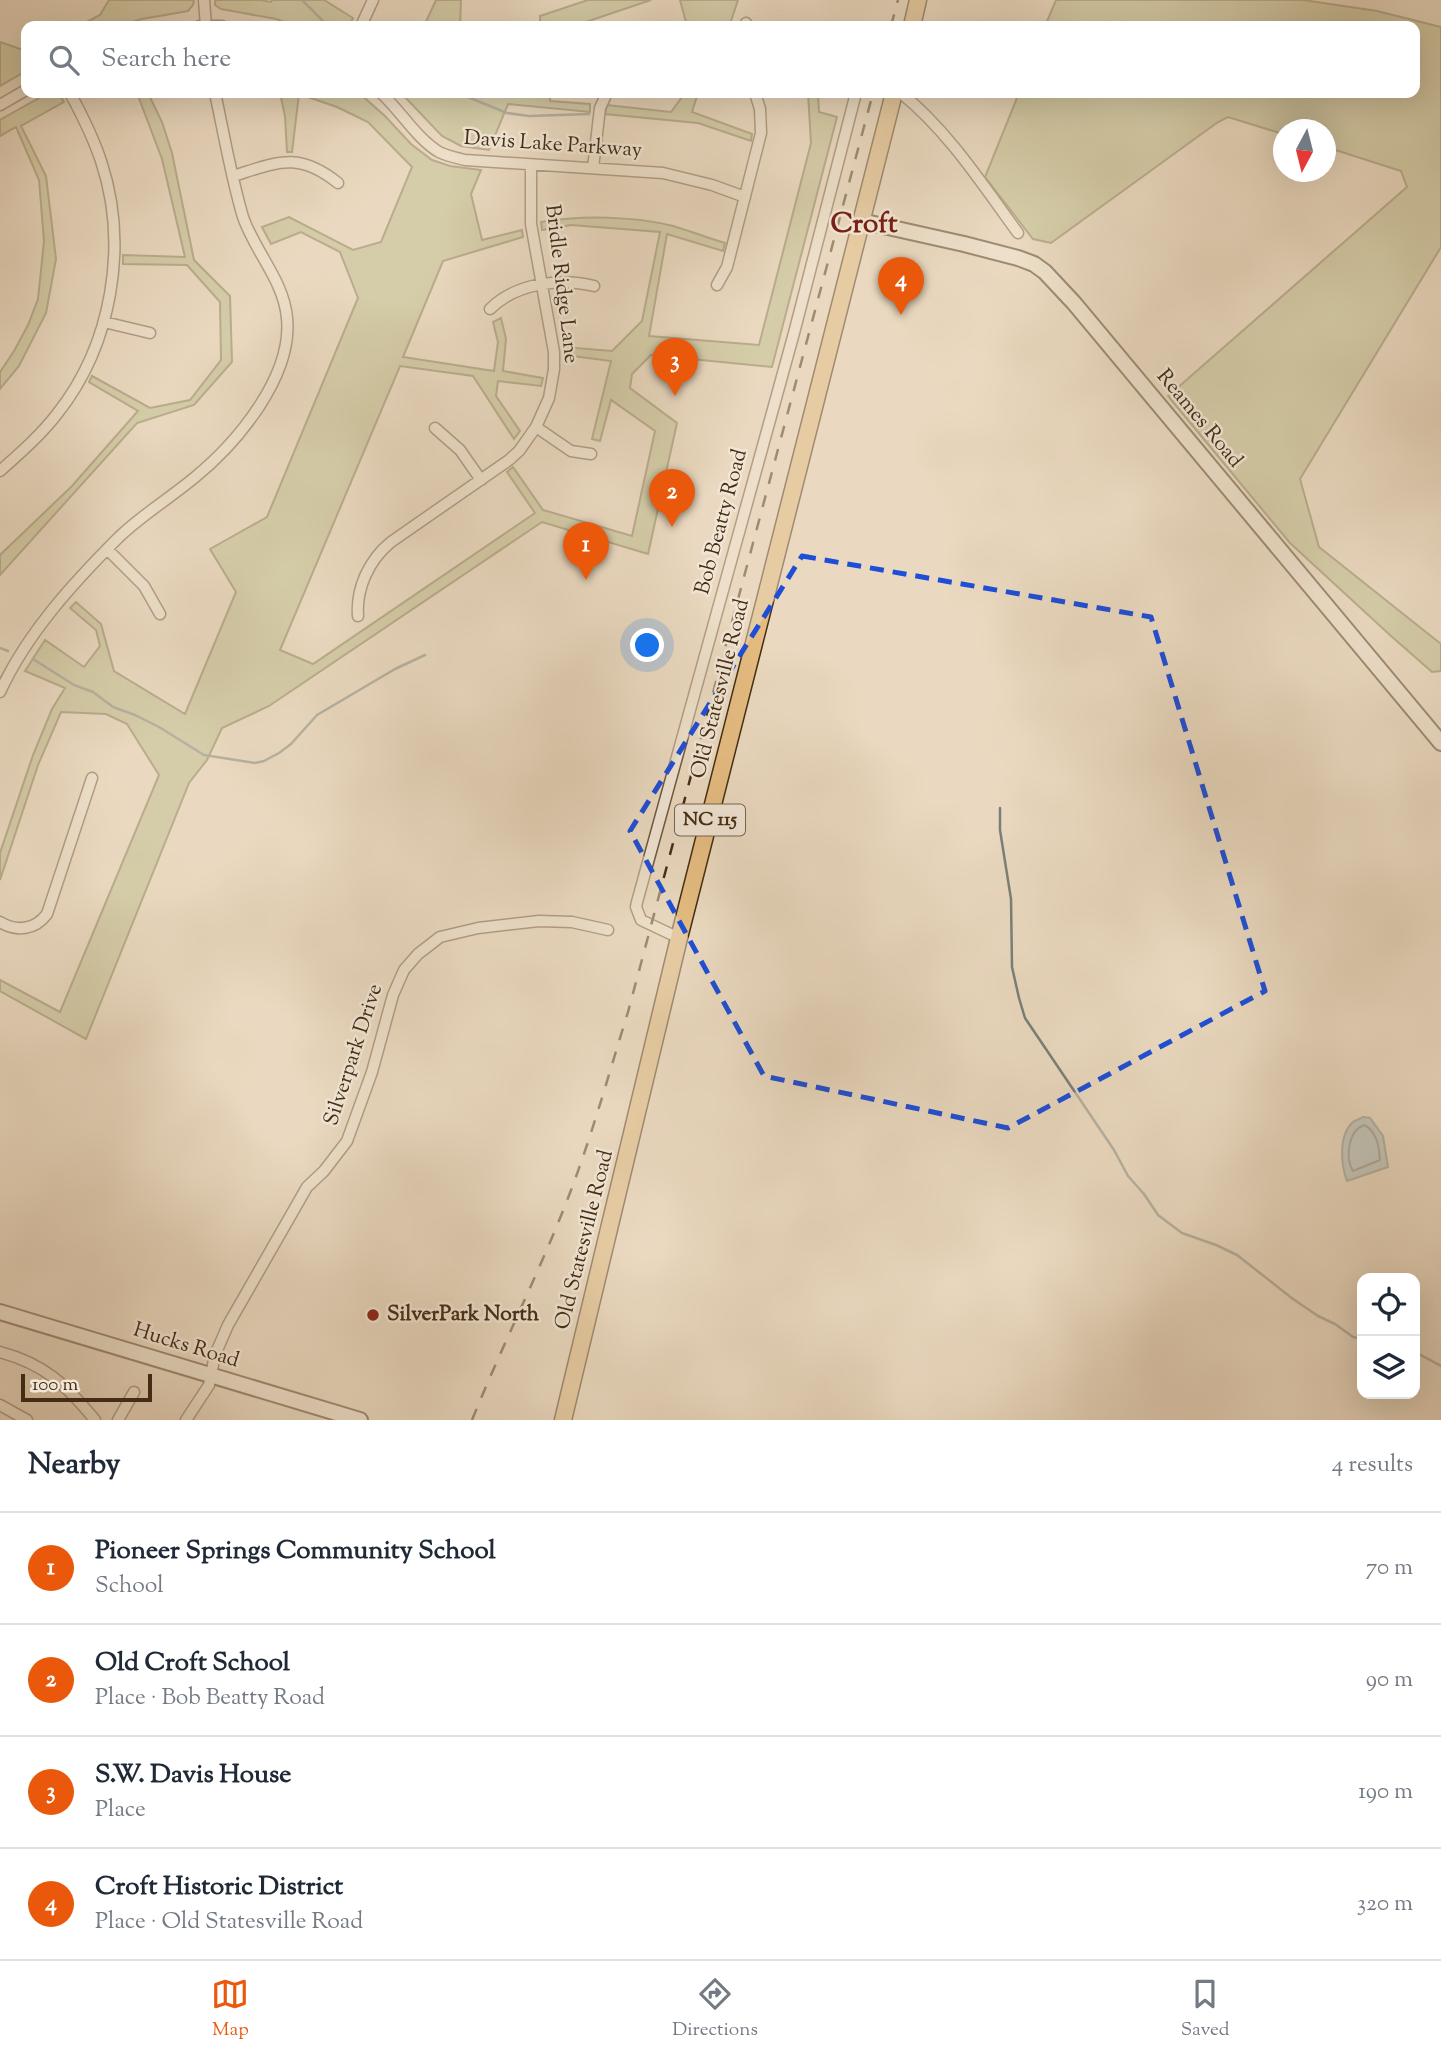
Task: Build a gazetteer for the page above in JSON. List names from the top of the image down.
{
  "streets": {
    "main road": [
      "Reames Road",
      "Old Statesville Road",
      "NC 115",
      "Hucks Road"
    ],
    "street": [
      "Davis Lake Parkway",
      "Bridle Ridge Lane",
      "Bob Beatty Road",
      "Silverpark Drive"
    ]
  },
  "crossings": [
    ["Davis Lake Parkway", "Bridle Ridge Lane"],
    ["Reames Road", "Old Statesville Road"],
    ["Bob Beatty Road", "Old Statesville Road"],
    ["Silverpark Drive", "Hucks Road"]
  ],
  "districts": ["Croft"],
  "places": ["SilverPark North"],
  "scale_bar": "100 m",
  "north": "bottom",
  "page": {
    "search": "Search here",
    "pins": [
      "4",
      "3",
      "2",
      "1"
    ],
    "scale": "100 m",
    "heading": ["Nearby", "4 results"],
    "list": [
      {
        "mark": "1",
        "name": "Pioneer Springs Community School",
        "note": "School",
        "value": "70 m"
      },
      {
        "mark": "2",
        "name": "Old Croft School",
        "note": "Place · Bob Beatty Road",
        "value": "90 m"
      },
      {
        "mark": "3",
        "name": "S.W. Davis House",
        "note": "Place",
        "value": "190 m"
      },
      {
        "mark": "4",
        "name": "Croft Historic District",
        "note": "Place · Old Statesville Road",
        "value": "320 m"
      }
    ],
    "nav": ["Map", "Directions", "Saved"]
  }
}
